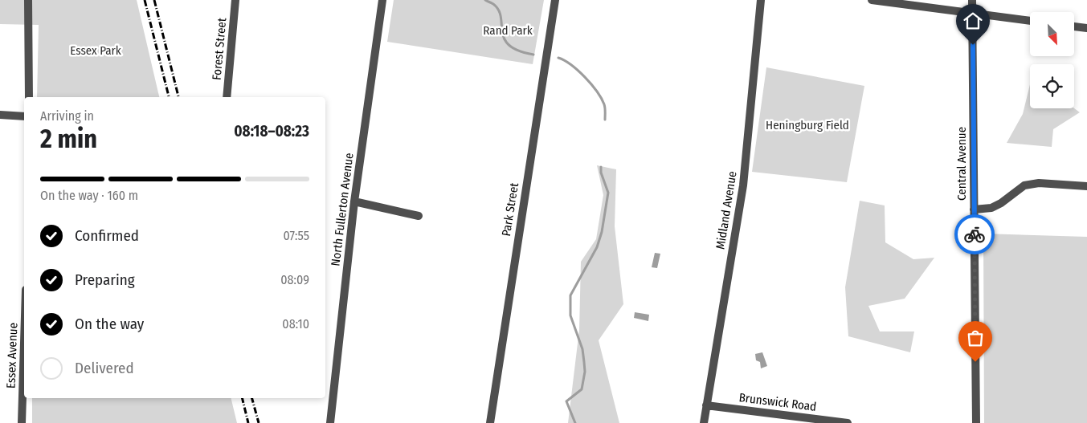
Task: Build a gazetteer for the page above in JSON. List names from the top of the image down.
{
  "streets": {
    "street": [
      "Forest Street",
      "Central Avenue",
      "North Fullerton Avenue",
      "Park Street",
      "Midland Avenue",
      "Essex Avenue",
      "Brunswick Road"
    ]
  },
  "crossings": [
    ["Midland Avenue", "Brunswick Road"]
  ],
  "parks": ["Rand Park", "Essex Park", "Heningburg Field"],
  "north": "bottom right",
  "page": {
    "heading": ["2 min", "Arriving in", "08:18–08:23"],
    "bar": "On the way · 160 m",
    "list": [
      ["Confirmed", "07:55"],
      ["Preparing", "08:09"],
      ["On the way", "08:10"],
      "Delivered"
    ]
  }
}
